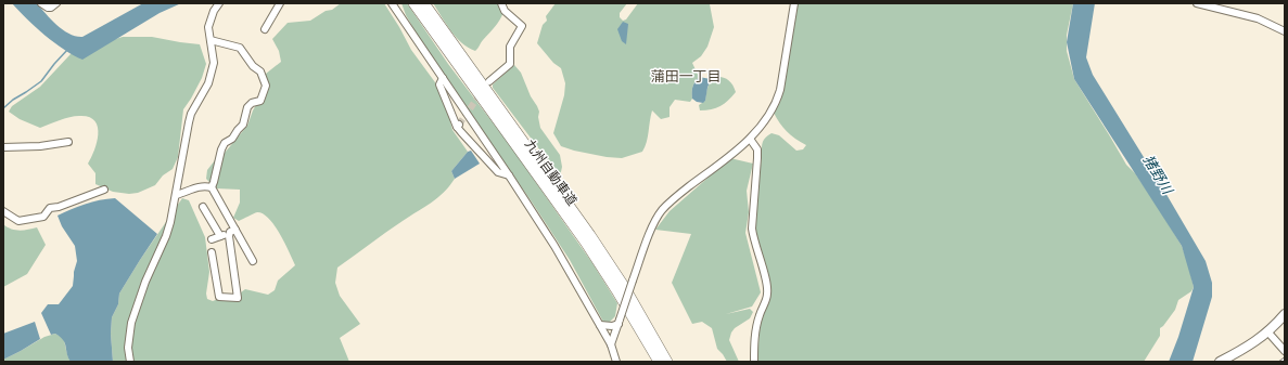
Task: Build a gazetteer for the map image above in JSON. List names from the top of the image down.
{
  "streets": {
    "highway": ["九州自動車道"]
  },
  "districts": ["蒲田一丁目"],
  "water": ["猪野川"]
}
